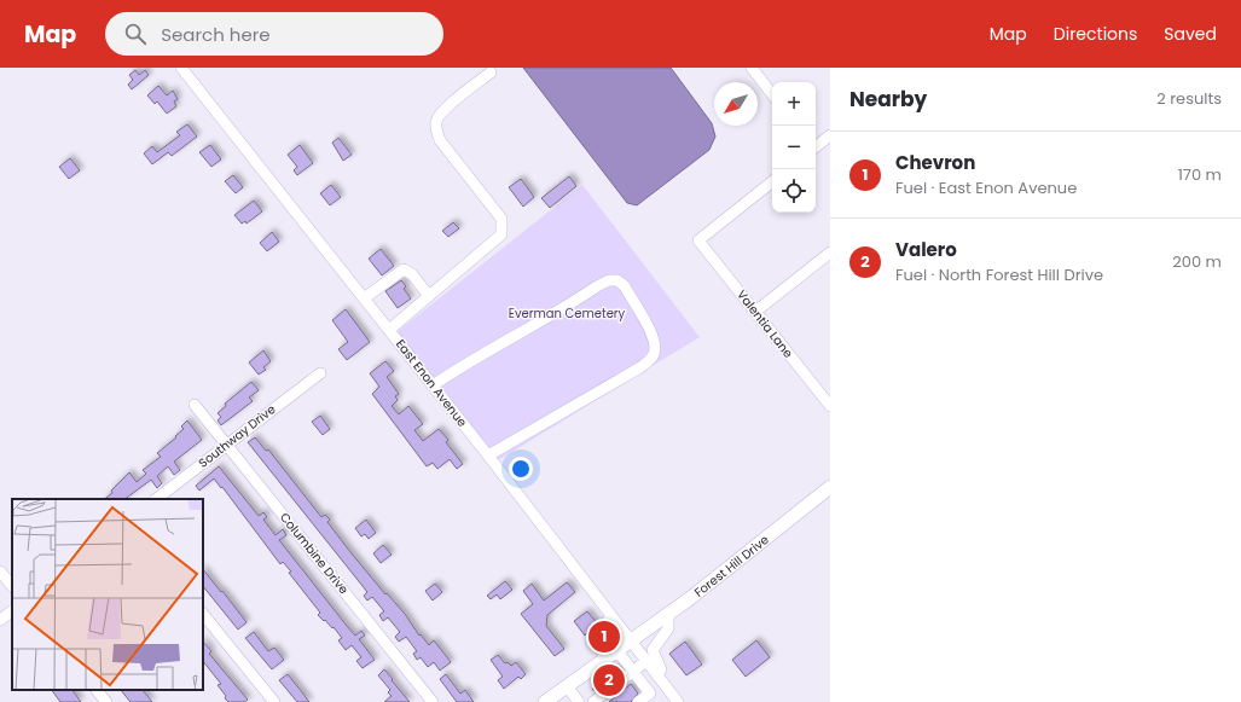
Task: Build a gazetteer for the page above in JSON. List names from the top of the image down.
{
  "streets": {
    "main road": ["Forest Hill Drive"],
    "street": [
      "Valentia Lane",
      "East Enon Avenue",
      "Southway Drive",
      "Columbine Drive"
    ]
  },
  "crossings": [
    ["East Enon Avenue", "Forest Hill Drive"],
    ["Southway Drive", "Columbine Drive"]
  ],
  "parks": ["Everman Cemetery"],
  "north": "bottom left",
  "page": {
    "header": "Map",
    "search": "Search here",
    "nav": ["Map", "Directions", "Saved"],
    "heading": ["Nearby", "2 results"],
    "map_buttons": ["+", "−"],
    "list": [
      {
        "mark": "1",
        "name": "Chevron",
        "note": "Fuel · East Enon Avenue",
        "value": "170 m"
      },
      {
        "mark": "2",
        "name": "Valero",
        "note": "Fuel · North Forest Hill Drive",
        "value": "200 m"
      }
    ],
    "pins": ["1", "2"]
  }
}
